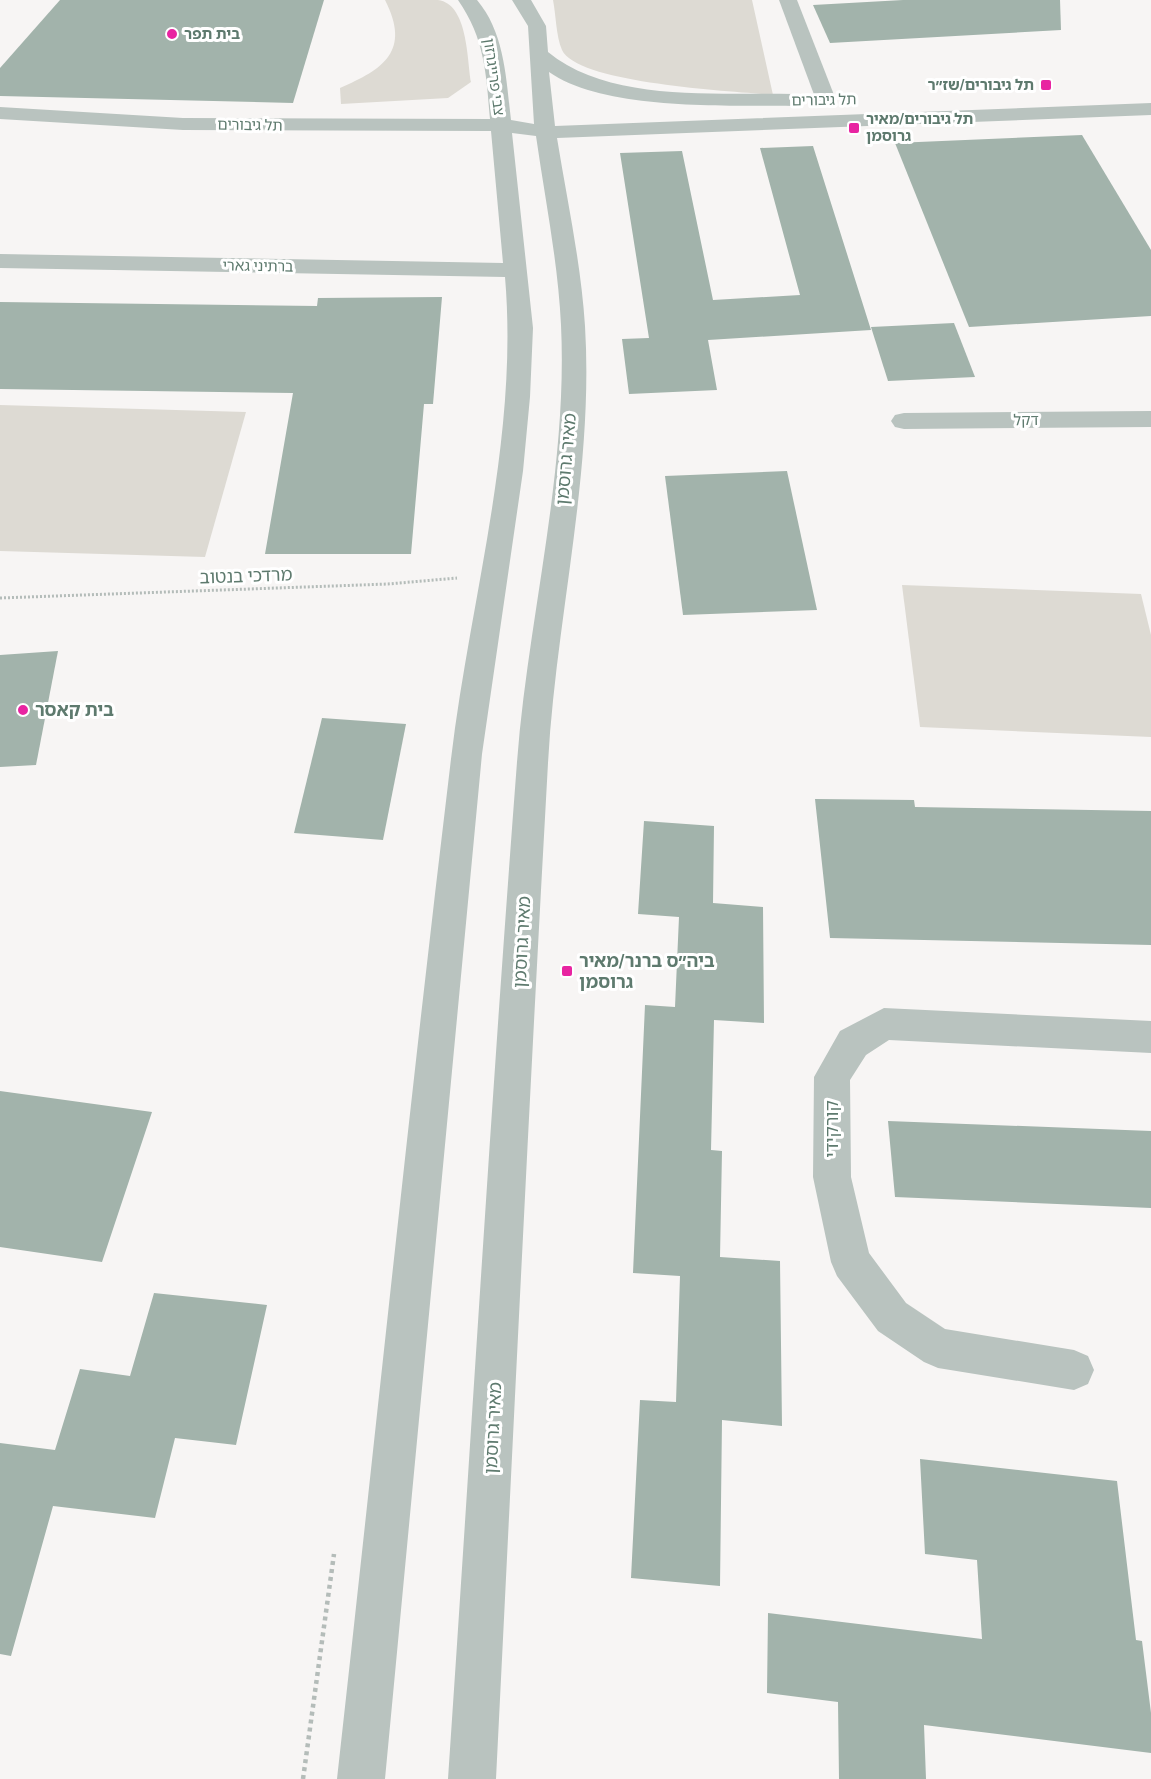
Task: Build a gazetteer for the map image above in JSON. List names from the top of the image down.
{
  "streets": {
    "street": [
      "צבי פרייגרזון",
      "תל גיבורים",
      "ברתיני גארי",
      "דקל",
      "מאיר גרוסמן",
      "קורקידי"
    ],
    "path": ["מרדכי בנטוב"]
  },
  "crossings": [
    ["צבי פרייגרזון", "תל גיבורים"],
    ["תל גיבורים", "מאיר גרוסמן"]
  ],
  "places": {
    "other": ["בית תפר", "בית קאסר"],
    "transit": ["תל גיבורים/שז״ר", "תל גיבורים/מאיר גרוסמן", "ביה״ס ברנר/מאיר גרוסמן"]
  }
}
